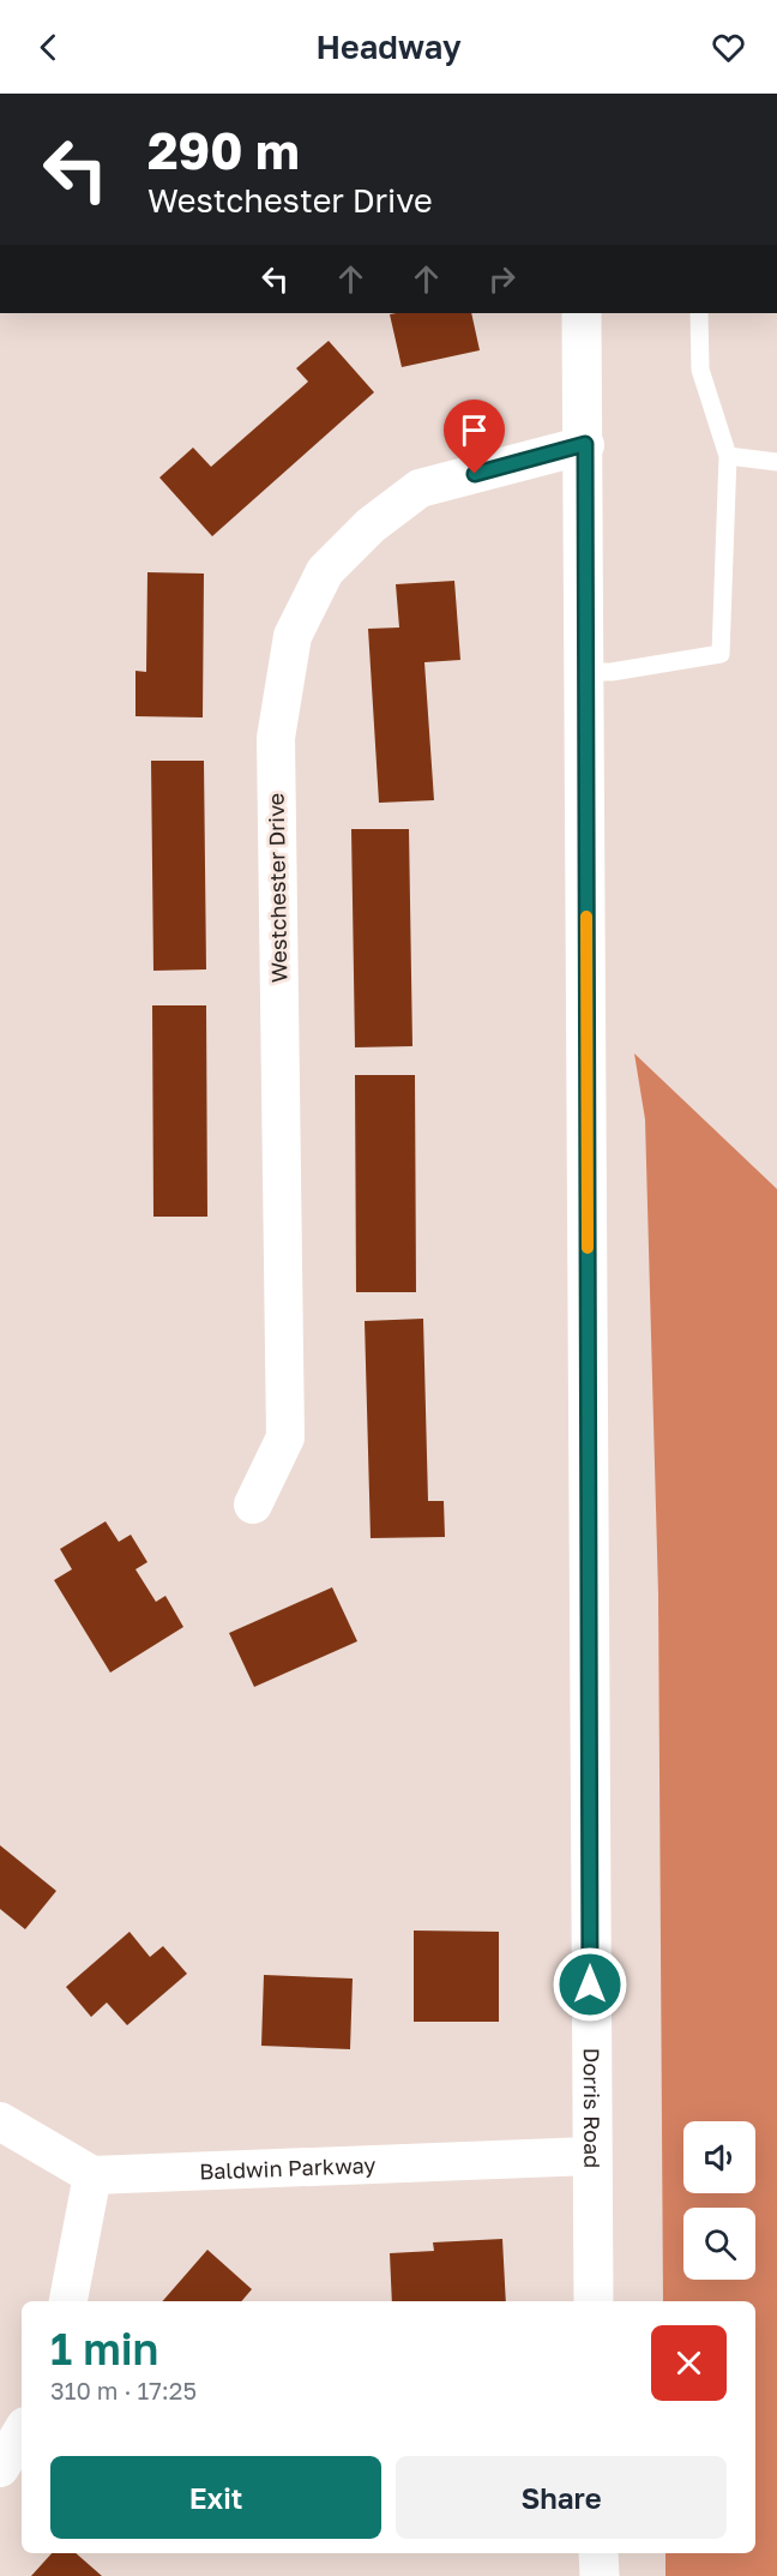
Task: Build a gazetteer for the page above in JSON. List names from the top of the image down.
{
  "streets": {
    "street": ["Westchester Drive", "Dorris Road", "Baldwin Parkway"]
  },
  "crossings": [
    ["Westchester Drive", "Dorris Road"],
    ["Dorris Road", "Baldwin Parkway"]
  ],
  "page": {
    "header": "Headway",
    "turn": ["290 m", "Westchester Drive"],
    "heading": ["1 min", "310 m · 17:25"],
    "buttons": ["Exit", "Share"]
  }
}
